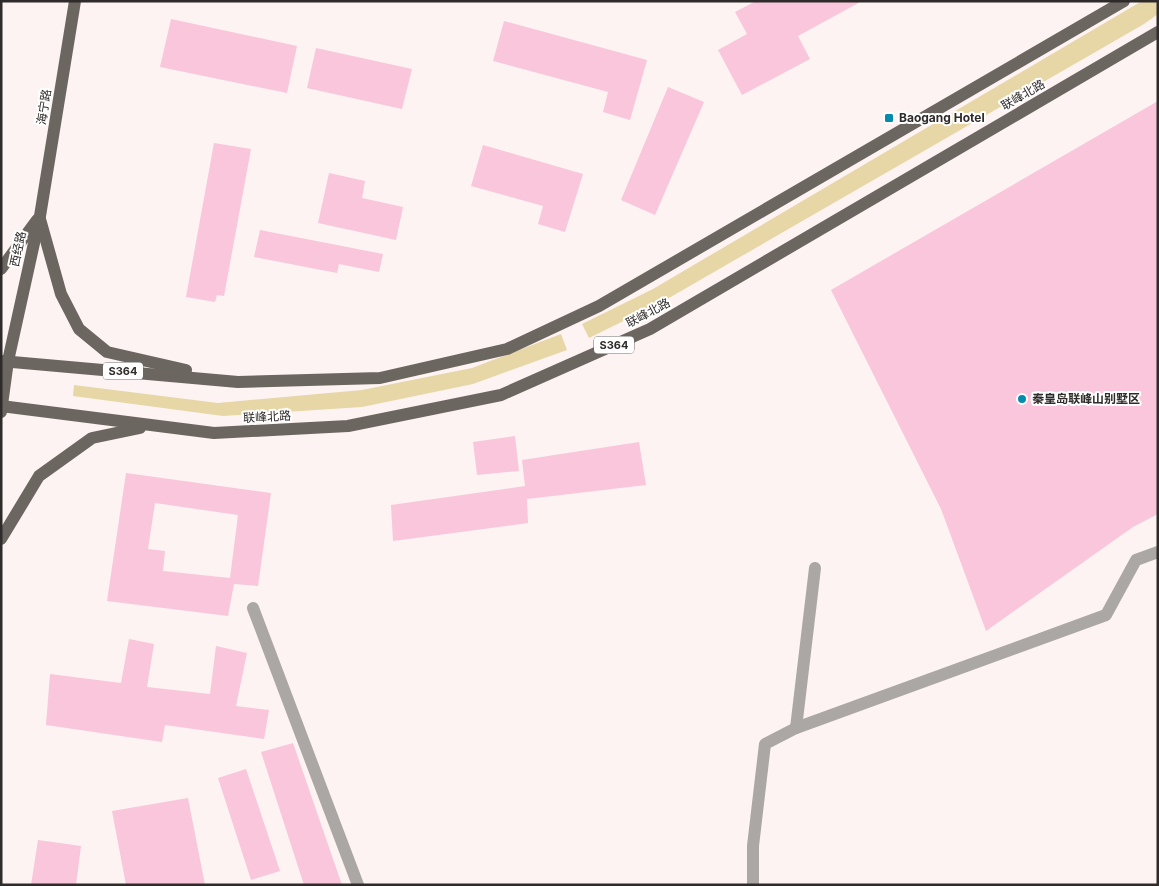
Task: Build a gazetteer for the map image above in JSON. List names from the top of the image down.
{
  "streets": {
    "main road": [
      "联峰北路",
      "海宁路",
      "西经路",
      "S364"
    ]
  },
  "crossings": [
    ["联峰北路", "西经路"],
    ["海宁路", "西经路"],
    ["西经路", "S364"]
  ],
  "places": {
    "transit": ["Baogang Hotel"],
    "other": ["秦皇岛联峰山别墅区"]
  }
}
